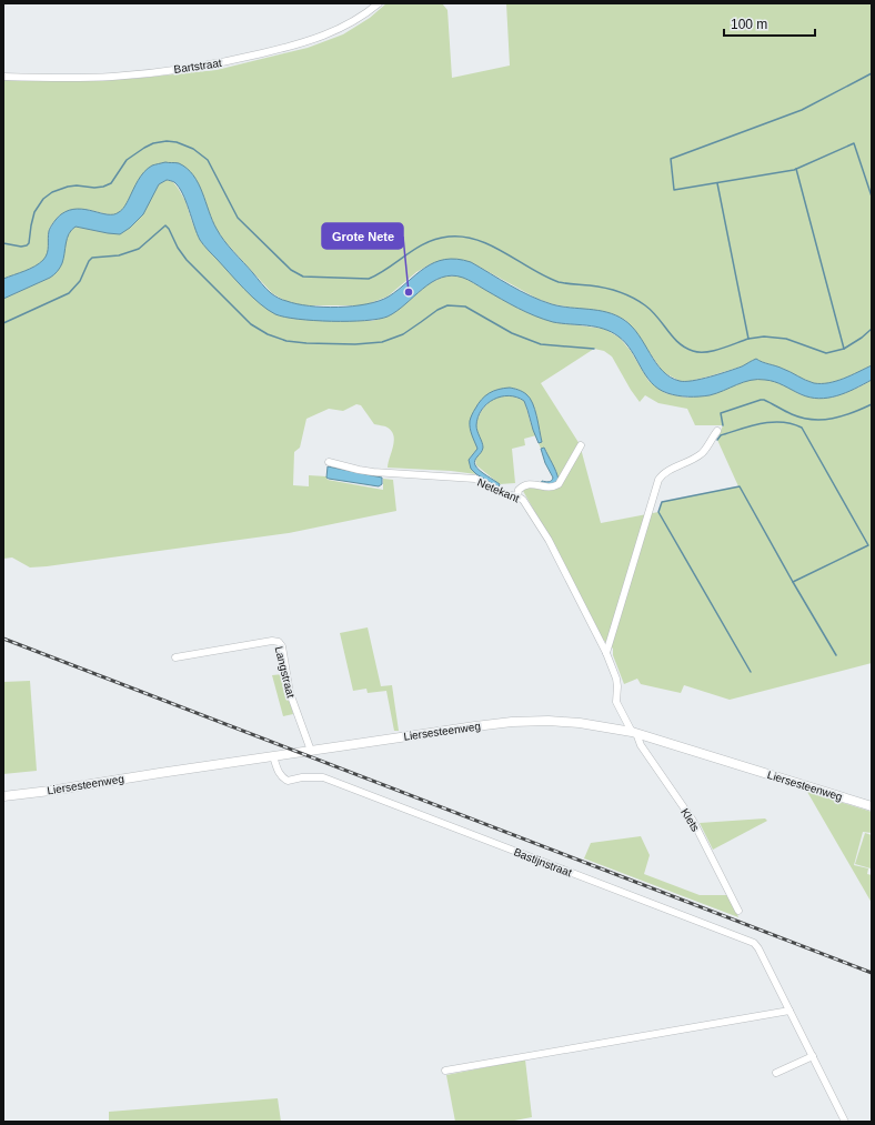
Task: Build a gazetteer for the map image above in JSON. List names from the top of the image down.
{
  "streets": {
    "street": [
      "Bartstraat",
      "Netekant",
      "Langstraat",
      "Liersesteenweg",
      "Klets",
      "Bastijnstraat"
    ]
  },
  "crossings": [
    ["Netekant", "Liersesteenweg"],
    ["Netekant", "Klets"],
    ["Langstraat", "Liersesteenweg"],
    ["Liersesteenweg", "Klets"],
    ["Liersesteenweg", "Bastijnstraat"]
  ],
  "places": ["Grote Nete"],
  "scale_bar": "100 m"
}
